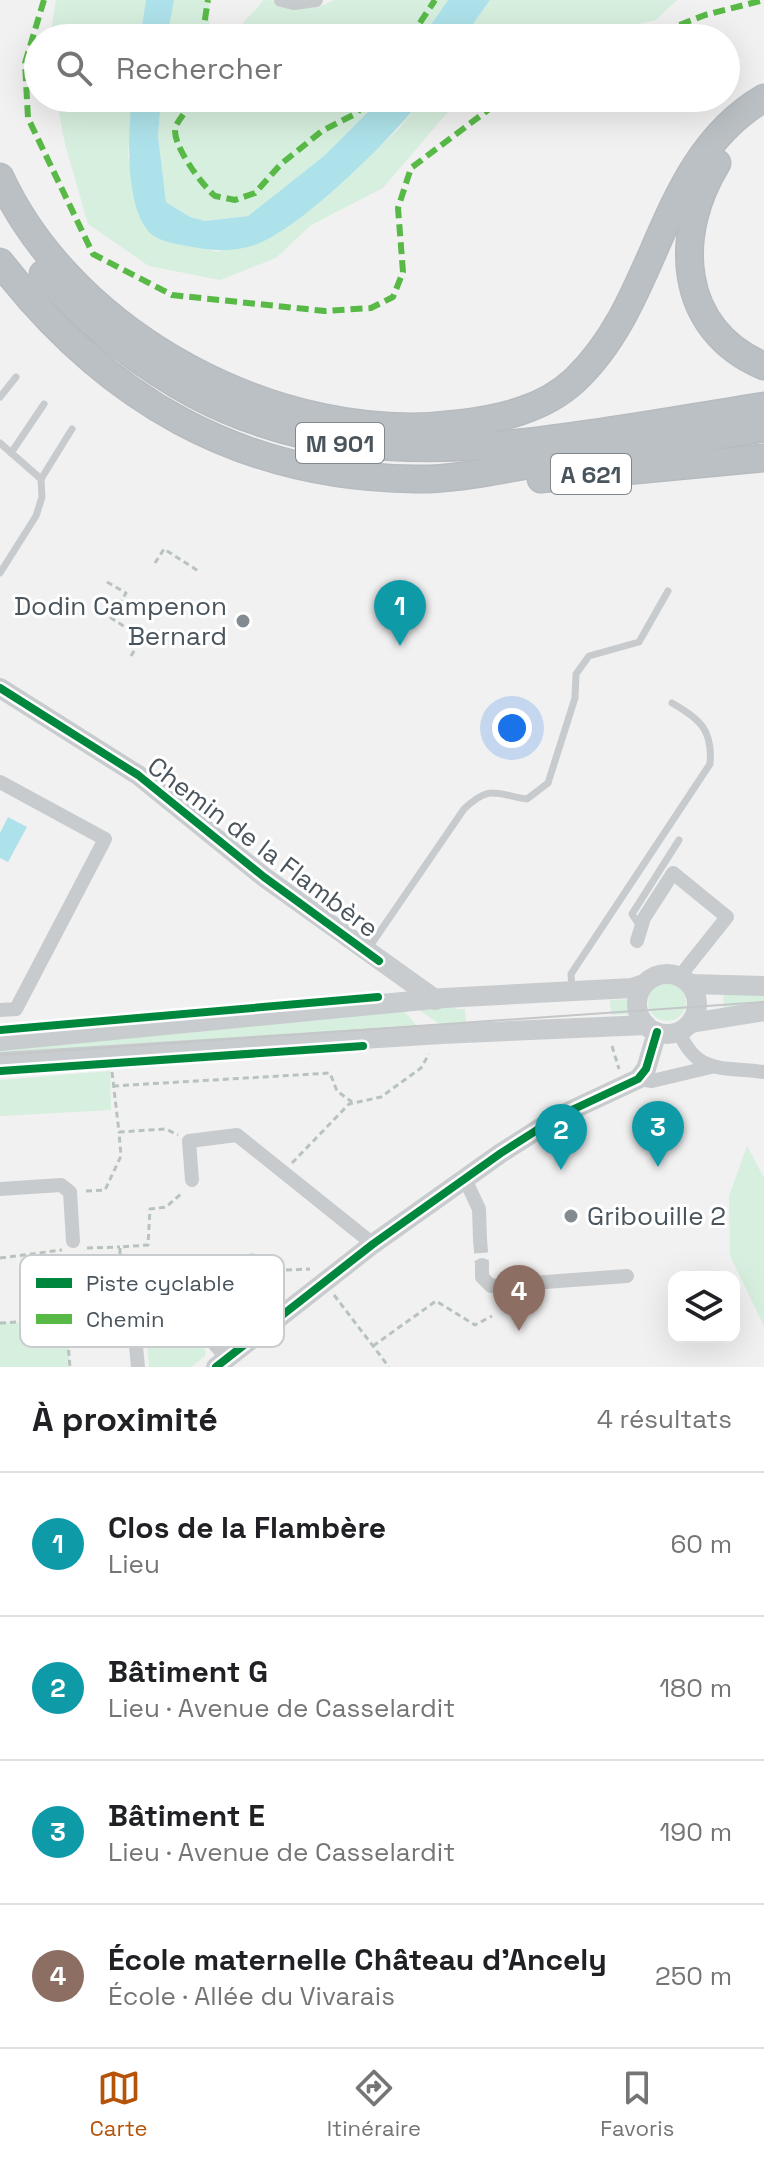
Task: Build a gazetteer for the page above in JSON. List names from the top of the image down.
{
  "streets": {
    "highway": ["M 901", "A 621"],
    "main road": ["Chemin de la Flambère"]
  },
  "crossings": [
    ["M 901", "A 621"]
  ],
  "places": ["Dodin Campenon Bernard", "Gribouille 2"],
  "legend": ["Piste cyclable", "Chemin"],
  "page": {
    "search": "Rechercher",
    "pins": [
      "1",
      "3",
      "2",
      "4"
    ],
    "heading": ["À proximité", "4 résultats"],
    "list": [
      {
        "mark": "1",
        "name": "Clos de la Flambère",
        "note": "Lieu",
        "value": "60 m"
      },
      {
        "mark": "2",
        "name": "Bâtiment G",
        "note": "Lieu · Avenue de Casselardit",
        "value": "180 m"
      },
      {
        "mark": "3",
        "name": "Bâtiment E",
        "note": "Lieu · Avenue de Casselardit",
        "value": "190 m"
      },
      {
        "mark": "4",
        "name": "École maternelle Château d'Ancely",
        "note": "École · Allée du Vivarais",
        "value": "250 m"
      }
    ],
    "nav": ["Carte", "Itinéraire", "Favoris"]
  }
}
